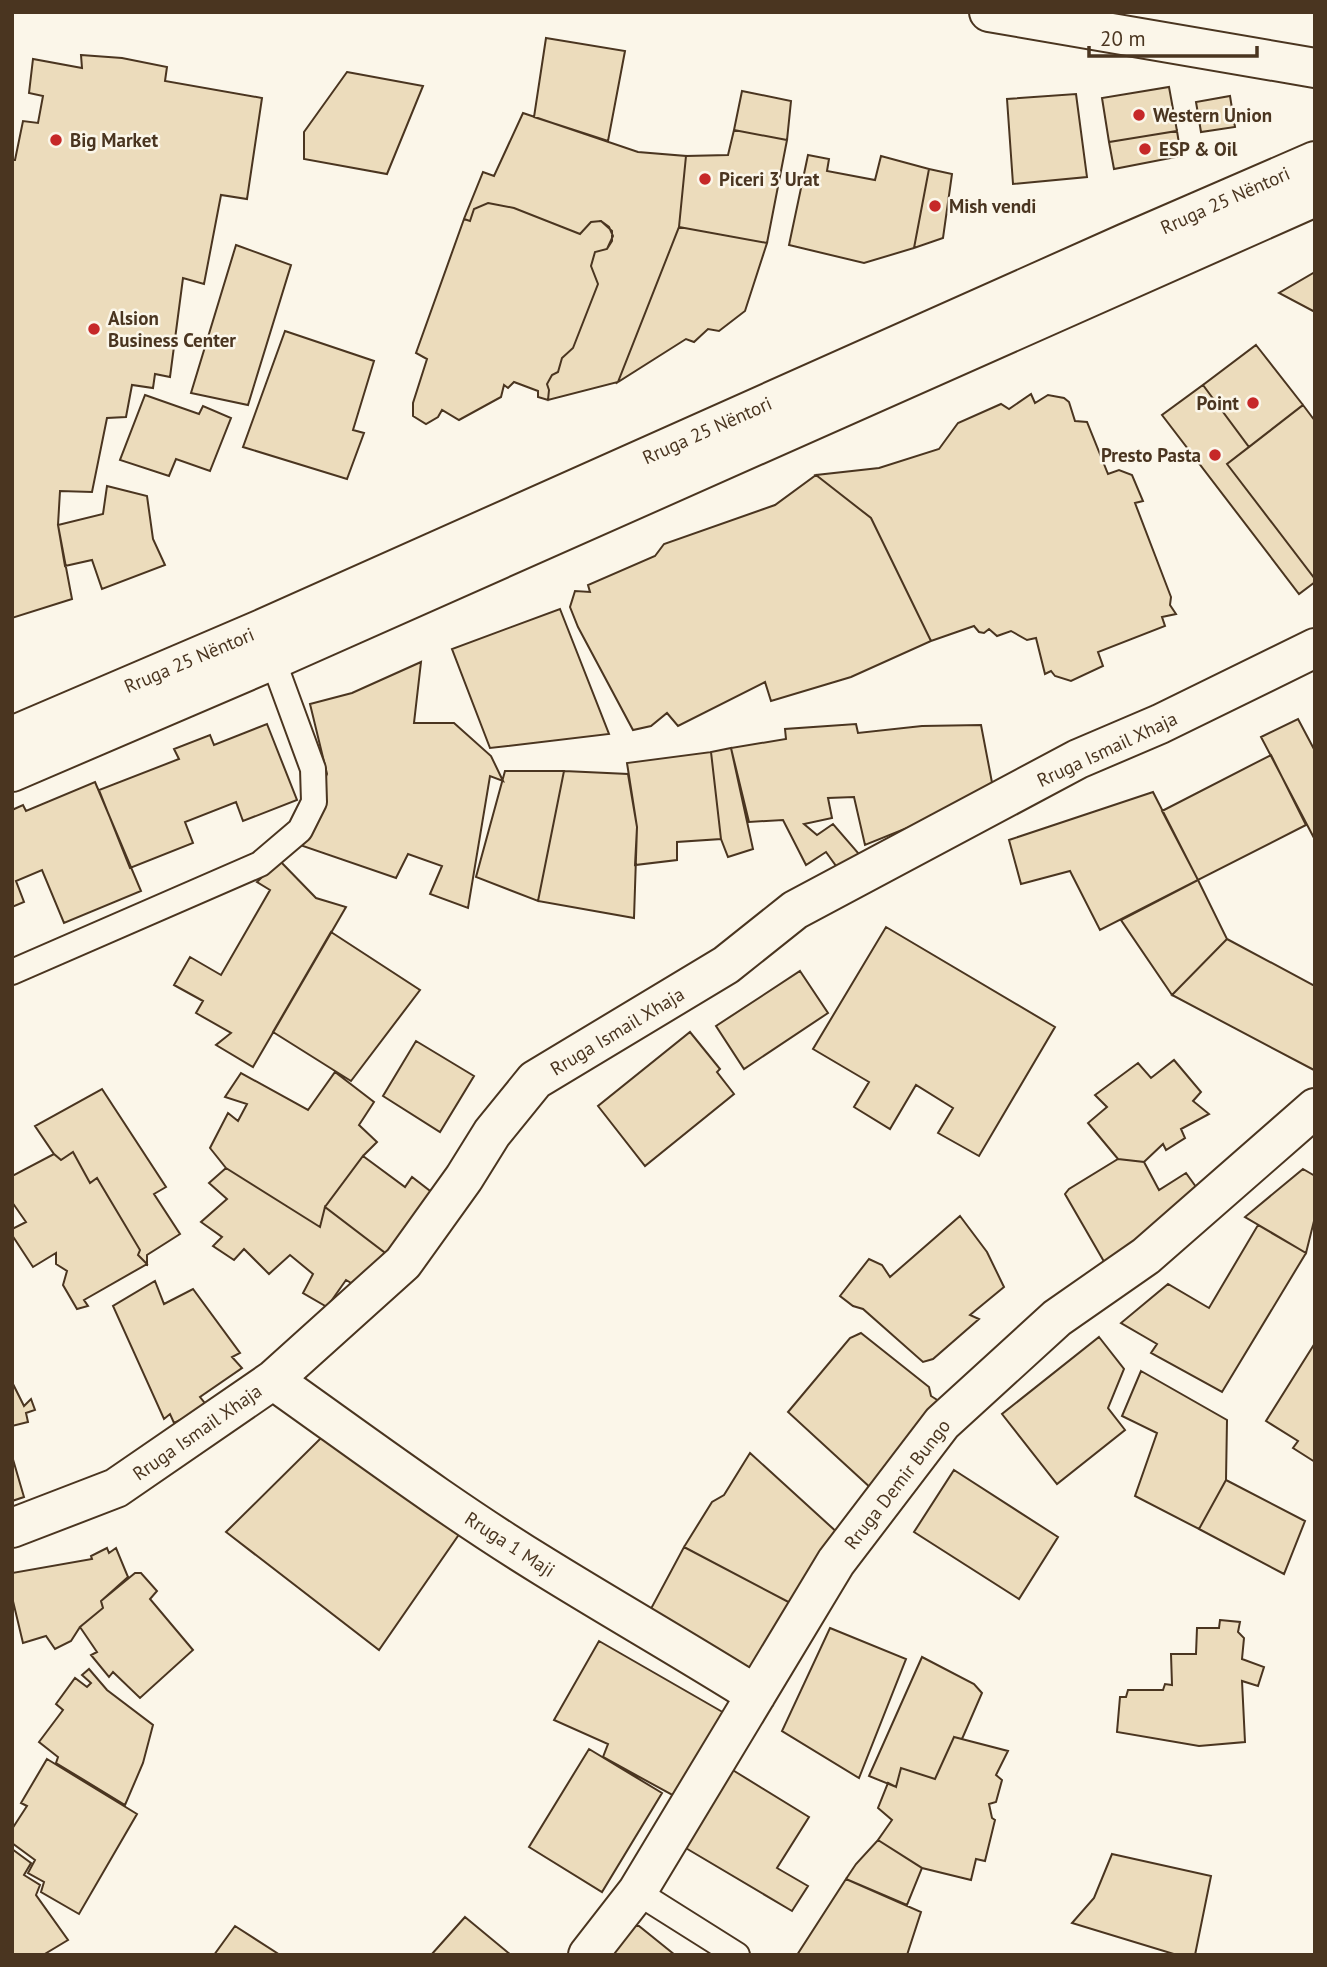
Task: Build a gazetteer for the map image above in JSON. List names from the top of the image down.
{
  "streets": {
    "street": [
      "Rruga 25 Nëntori",
      "Rruga Ismail Xhaja",
      "Rruga Demir Bungo",
      "Rruga 1 Maji"
    ]
  },
  "crossings": [
    ["Rruga Ismail Xhaja", "Rruga 1 Maji"],
    ["Rruga Demir Bungo", "Rruga 1 Maji"]
  ],
  "places": [
    "Western Union",
    "Big Market",
    "ESP & Oil",
    "Piceri 3 Urat",
    "Mish vendi",
    "Alsion Business Center",
    "Point",
    "Presto Pasta"
  ],
  "scale_bar": "20 m"
}
